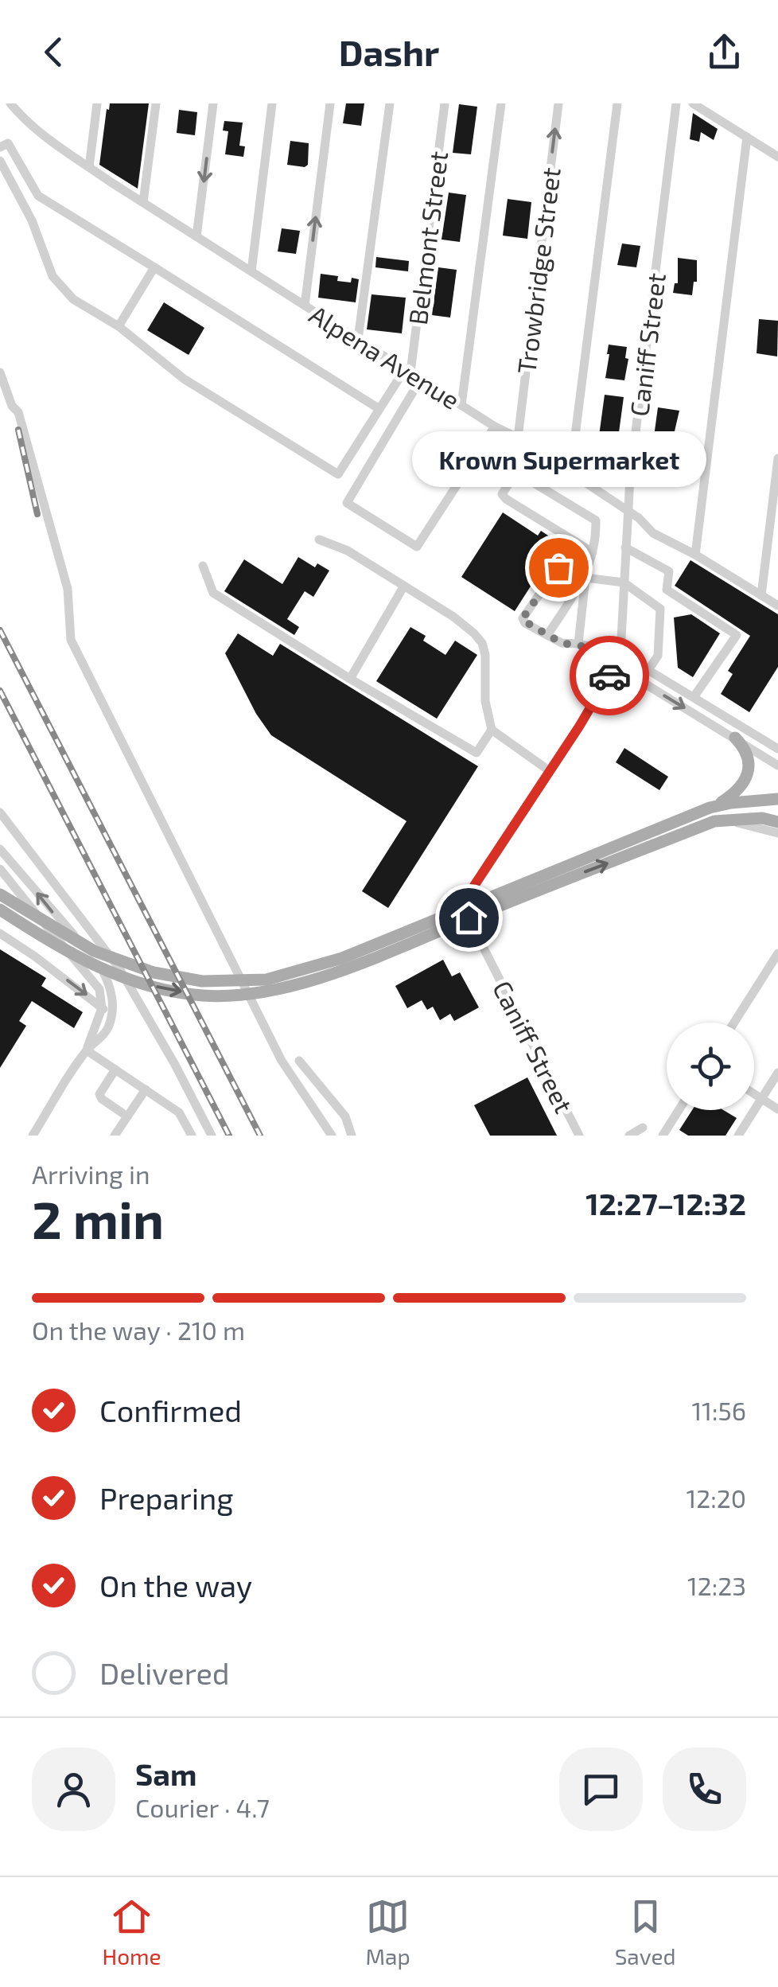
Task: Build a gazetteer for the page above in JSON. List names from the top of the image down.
{
  "streets": {
    "street": [
      "Belmont Street",
      "Trowbridge Street",
      "Caniff Street",
      "Alpena Avenue"
    ]
  },
  "crossings": [
    ["Belmont Street", "Alpena Avenue"],
    ["Trowbridge Street", "Alpena Avenue"],
    ["Caniff Street", "Alpena Avenue"]
  ],
  "places": ["Krown Supermarket"],
  "page": {
    "header": "Dashr",
    "bubble": "Krown Supermarket",
    "heading": ["2 min", "Arriving in", "12:27–12:32"],
    "panel": ["Sam", "Courier · 4.7"],
    "bar": "On the way · 210 m",
    "list": [
      ["Confirmed", "11:56"],
      ["Preparing", "12:20"],
      ["On the way", "12:23"],
      "Delivered"
    ],
    "tabs": ["Home", "Map", "Saved"]
  }
}
